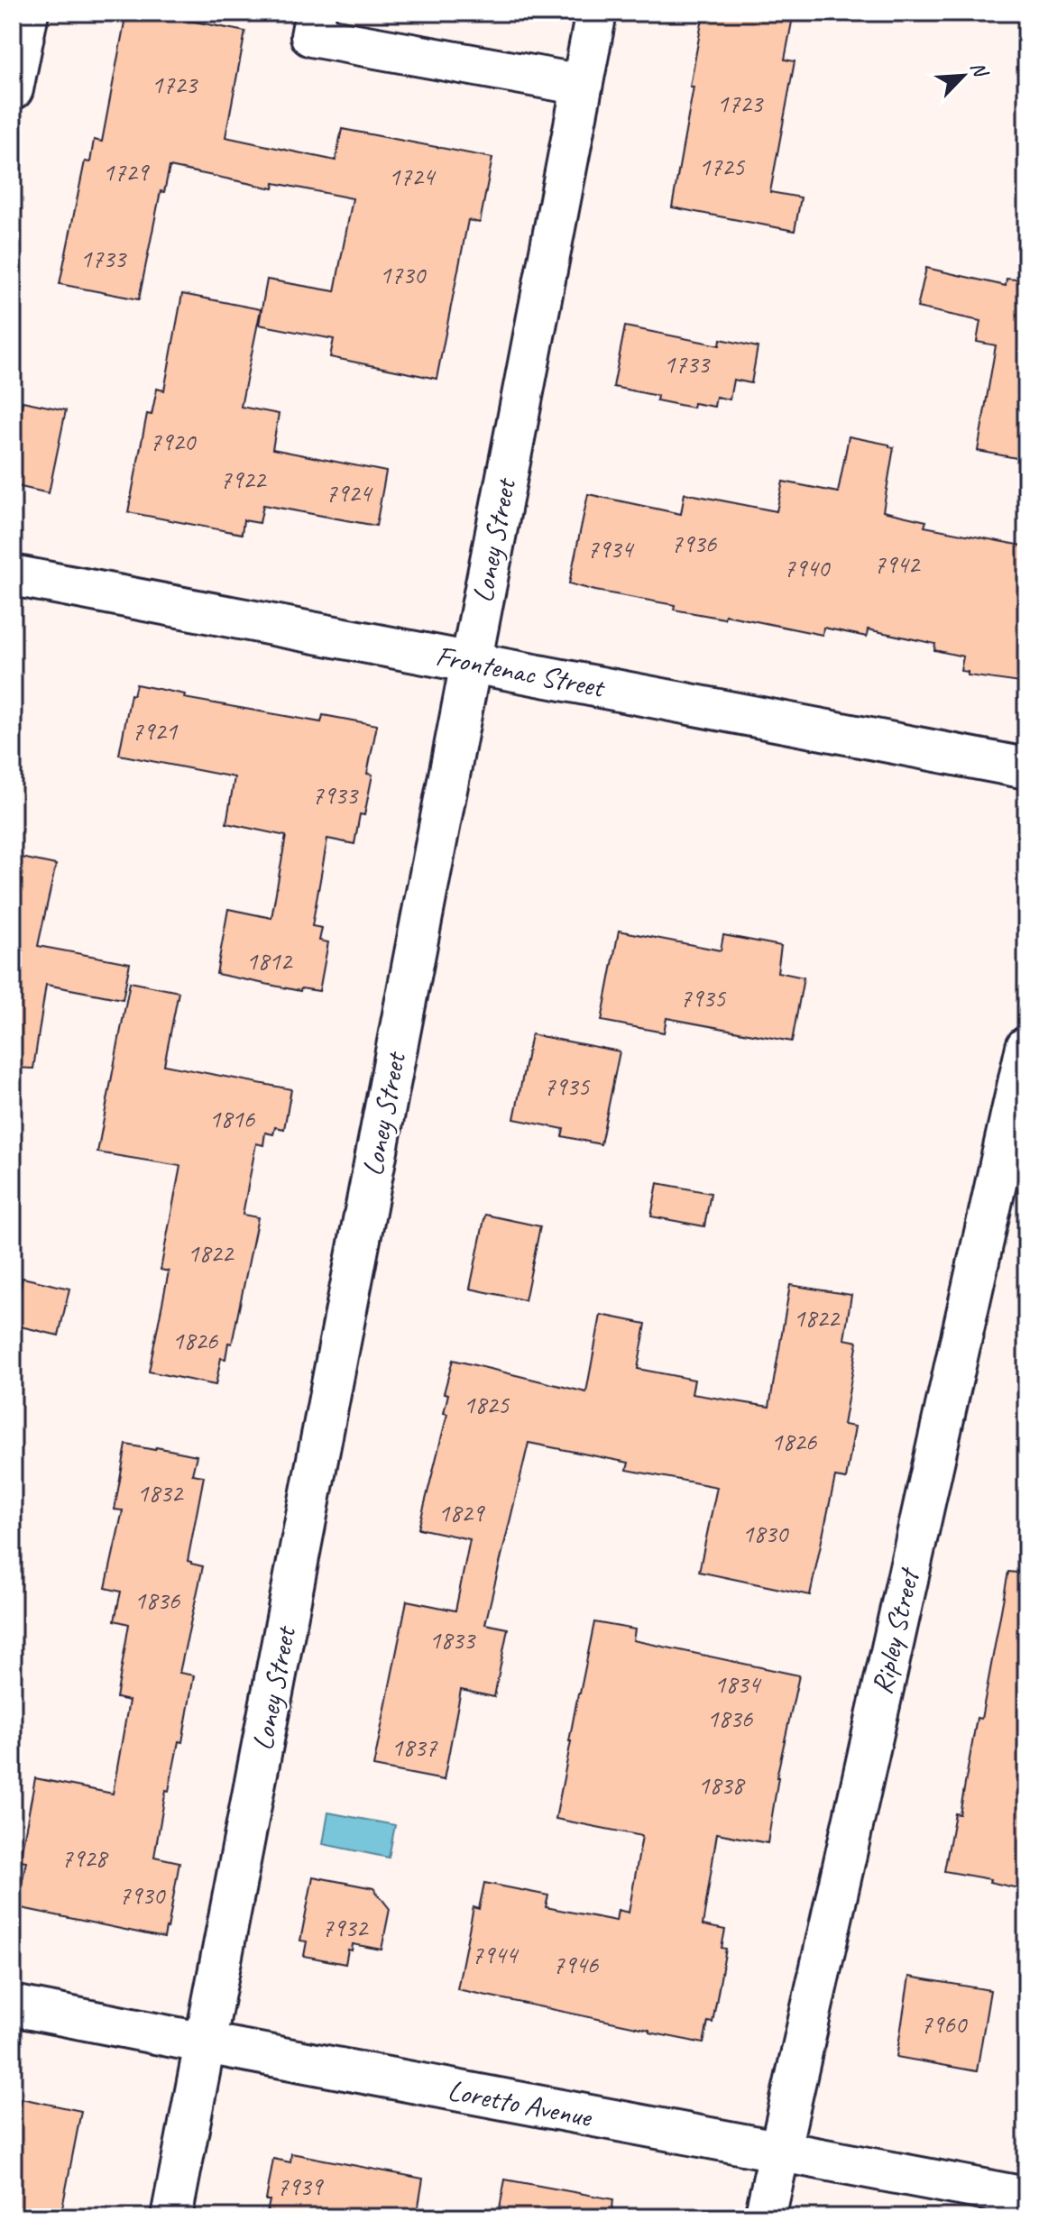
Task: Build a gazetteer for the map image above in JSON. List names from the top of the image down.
{
  "streets": {
    "street": [
      "Loney Street",
      "Frontenac Street",
      "Ripley Street",
      "Loretto Avenue"
    ]
  },
  "crossings": [
    ["Loney Street", "Frontenac Street"],
    ["Loney Street", "Loretto Avenue"],
    ["Ripley Street", "Loretto Avenue"]
  ],
  "house_numbers": [
    "1723",
    "1723",
    "1725",
    "1729",
    "1724",
    "1733",
    "1730",
    "1733",
    "7920",
    "7922",
    "7924",
    "7936",
    "7934",
    "7942",
    "7940",
    "7921",
    "7933",
    "1812",
    "7935",
    "7935",
    "1816",
    "1822",
    "1822",
    "1826",
    "1825",
    "1826",
    "1832",
    "1829",
    "1830",
    "1836",
    "1833",
    "1834",
    "1836",
    "1837",
    "1838",
    "7928",
    "7930",
    "7932",
    "7944",
    "7946",
    "7960",
    "7939"
  ],
  "north": "top right"
}
